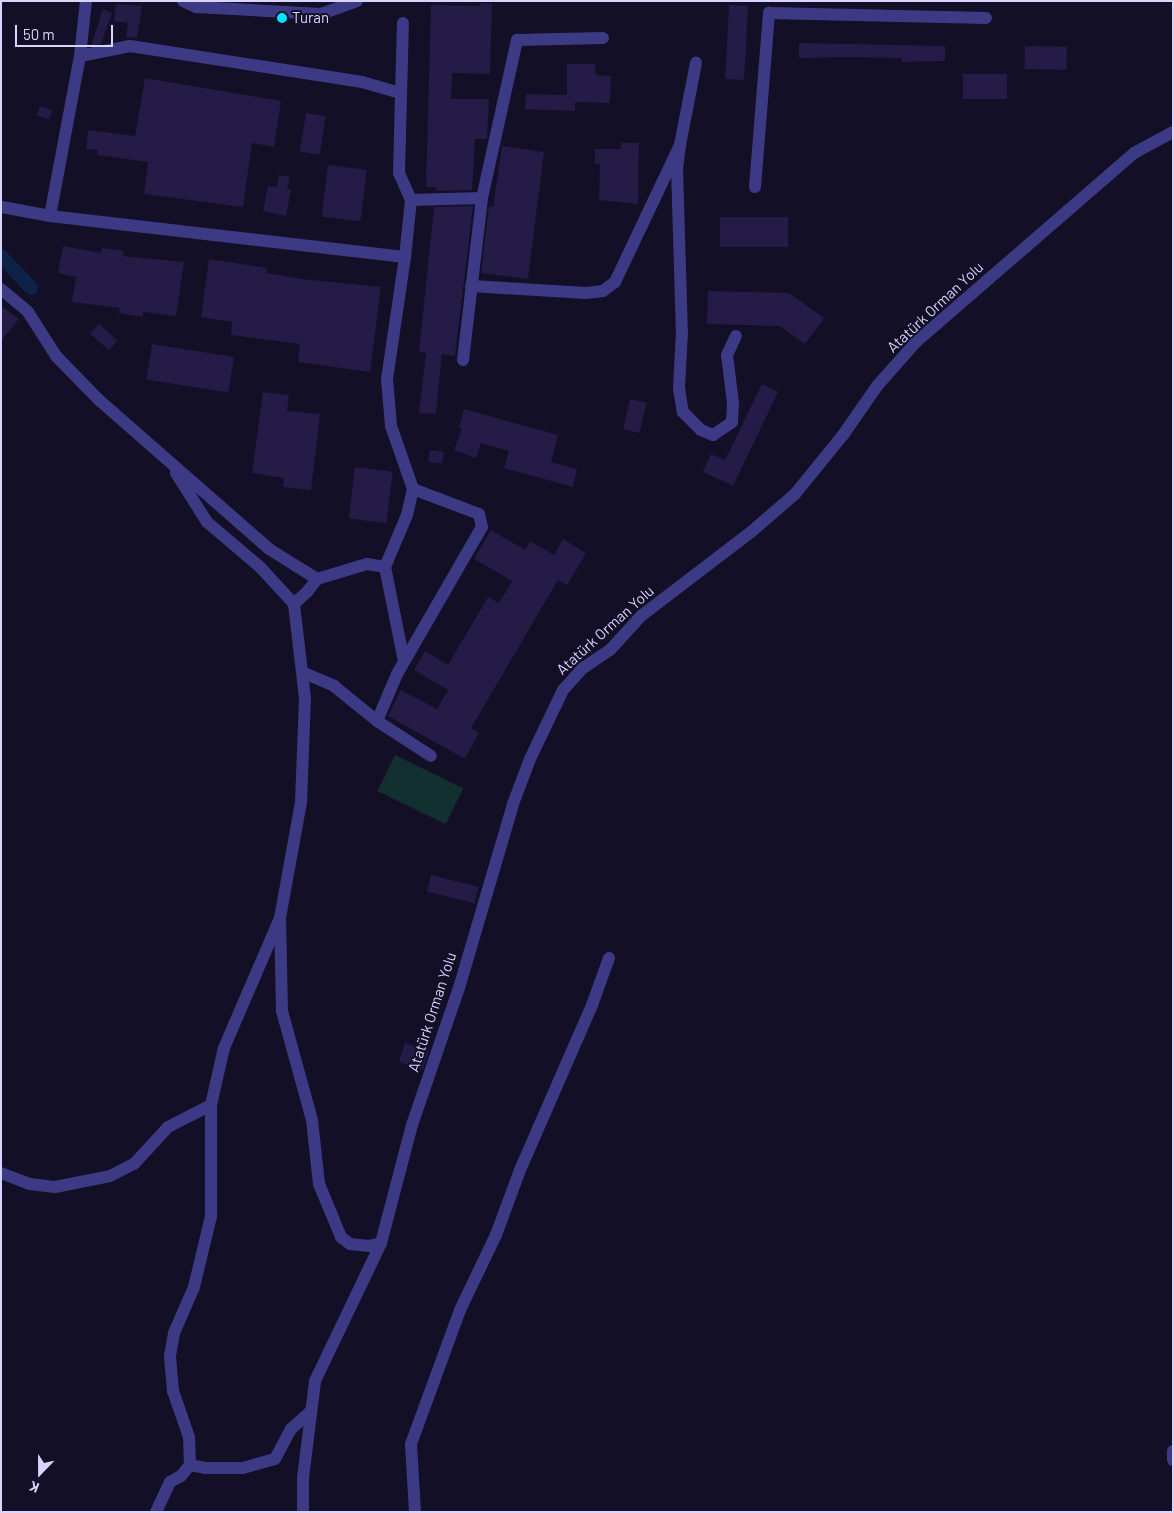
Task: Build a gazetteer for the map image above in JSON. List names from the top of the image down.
{
  "streets": {
    "street": ["Atatürk Orman Yolu"]
  },
  "places": ["Turan"],
  "scale_bar": "50 m",
  "north": "bottom"
}
